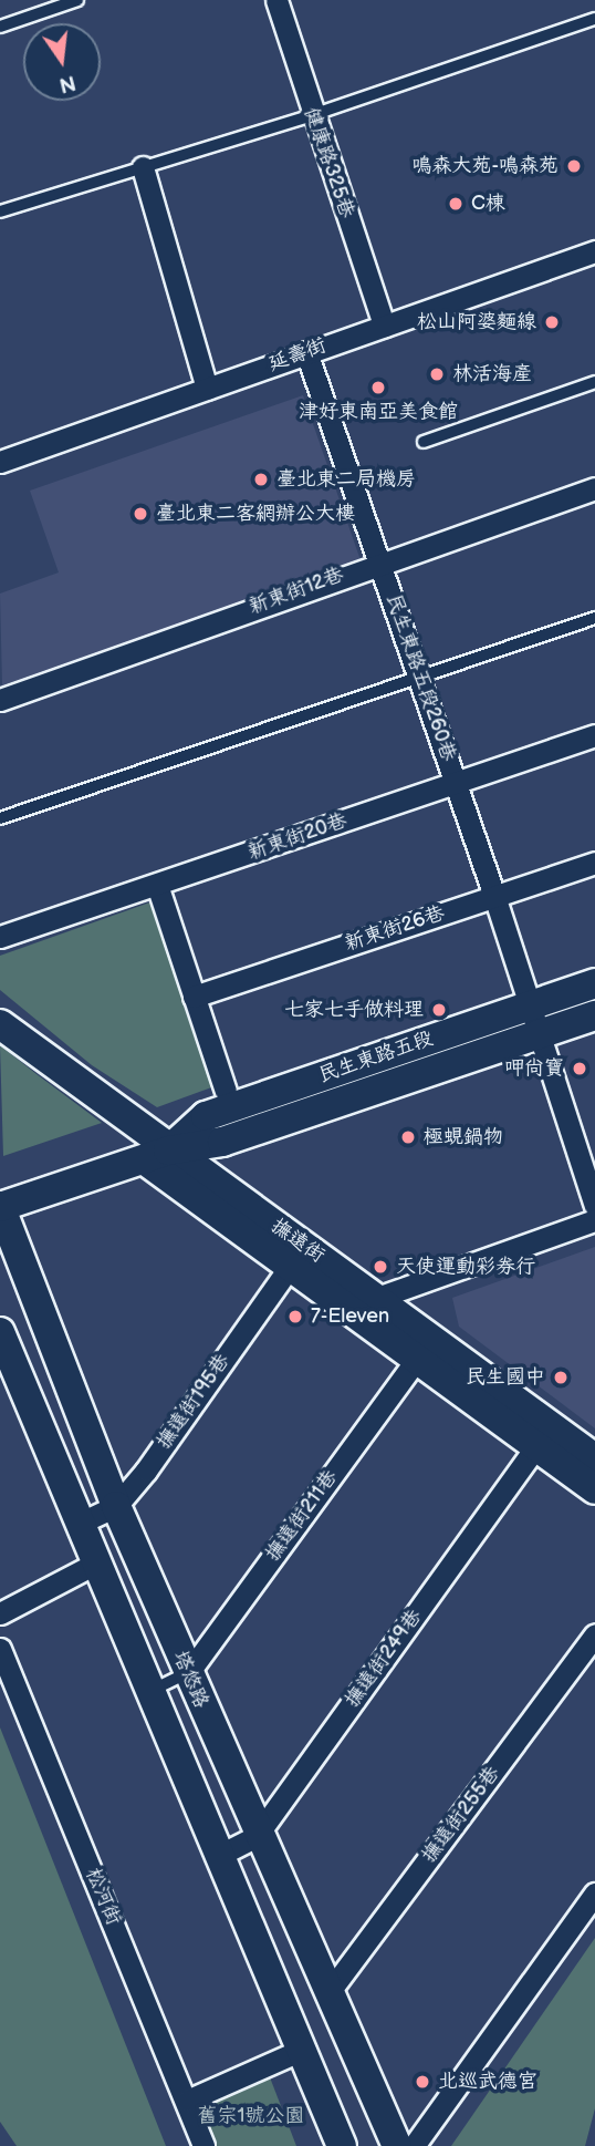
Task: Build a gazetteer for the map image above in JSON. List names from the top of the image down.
{
  "streets": {
    "street": [
      "健康路325巷",
      "延壽街",
      "新東街12巷",
      "民生東路五段260巷",
      "新東街20巷",
      "新東街26巷",
      "民生東路五段",
      "撫遠街",
      "撫遠街195巷",
      "撫遠街211巷",
      "撫遠街249巷",
      "塔悠路",
      "撫遠街255巷",
      "松河街"
    ]
  },
  "crossings": [
    ["健康路325巷", "延壽街"],
    ["延壽街", "民生東路五段260巷"],
    ["新東街12巷", "民生東路五段260巷"],
    ["民生東路五段260巷", "新東街20巷"],
    ["民生東路五段260巷", "新東街26巷"],
    ["民生東路五段260巷", "民生東路五段"],
    ["民生東路五段", "撫遠街"],
    ["民生東路五段", "塔悠路"],
    ["撫遠街", "撫遠街195巷"],
    ["撫遠街", "撫遠街211巷"],
    ["撫遠街", "撫遠街249巷"],
    ["撫遠街195巷", "塔悠路"],
    ["撫遠街211巷", "塔悠路"],
    ["撫遠街249巷", "塔悠路"],
    ["塔悠路", "撫遠街255巷"]
  ],
  "parks": ["舊宗1號公園"],
  "places": [
    "鳴森大苑-鳴森苑",
    "C棟",
    "松山阿婆麵線",
    "林活海產",
    "津好東南亞美食館",
    "臺北東二局機房",
    "臺北東二客網辦公大樓",
    "七家七手做料理",
    "呷尚寶",
    "極蜆鍋物",
    "天使運動彩券行",
    "7-Eleven",
    "民生國中",
    "北巡武德宮"
  ],
  "north": "bottom"
}
